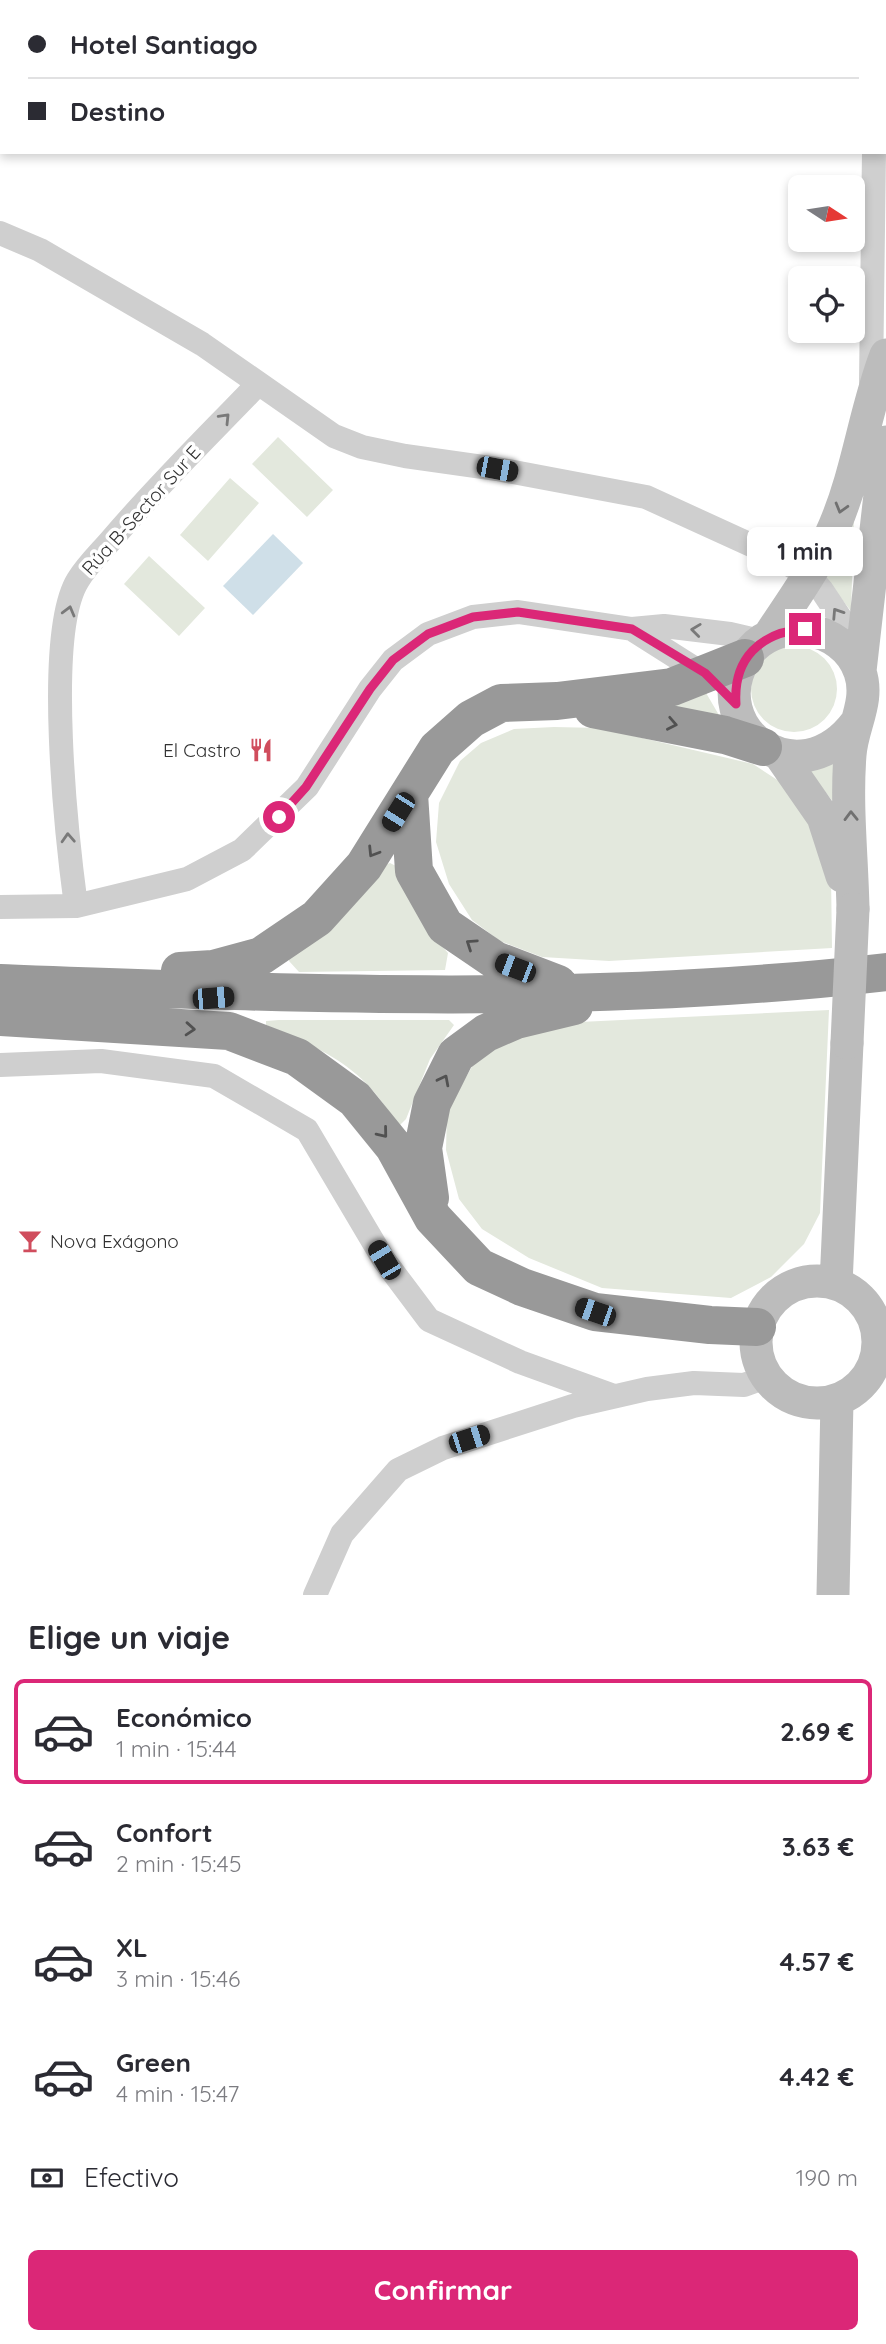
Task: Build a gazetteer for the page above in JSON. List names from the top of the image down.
{
  "streets": {
    "street": ["Rúa B-Sector Sur E"]
  },
  "one_way": ["Rúa B-Sector Sur E"],
  "places": {
    "restaurant": ["El Castro"],
    "bar": ["Nova Exágono"]
  },
  "north": "right",
  "page": {
    "banner": ["Hotel Santiago", "Destino"],
    "bubble": "1 min",
    "heading": "Elige un viaje",
    "list": [
      {
        "name": "Económico",
        "note": "1 min · 15:44",
        "value": "2.69 €"
      },
      {
        "name": "Confort",
        "note": "2 min · 15:45",
        "value": "3.63 €"
      },
      {
        "name": "XL",
        "note": "3 min · 15:46",
        "value": "4.57 €"
      },
      {
        "name": "Green",
        "note": "4 min · 15:47",
        "value": "4.42 €"
      }
    ],
    "pay": ["Efectivo", "190 m"],
    "buttons": "Confirmar"
  }
}
